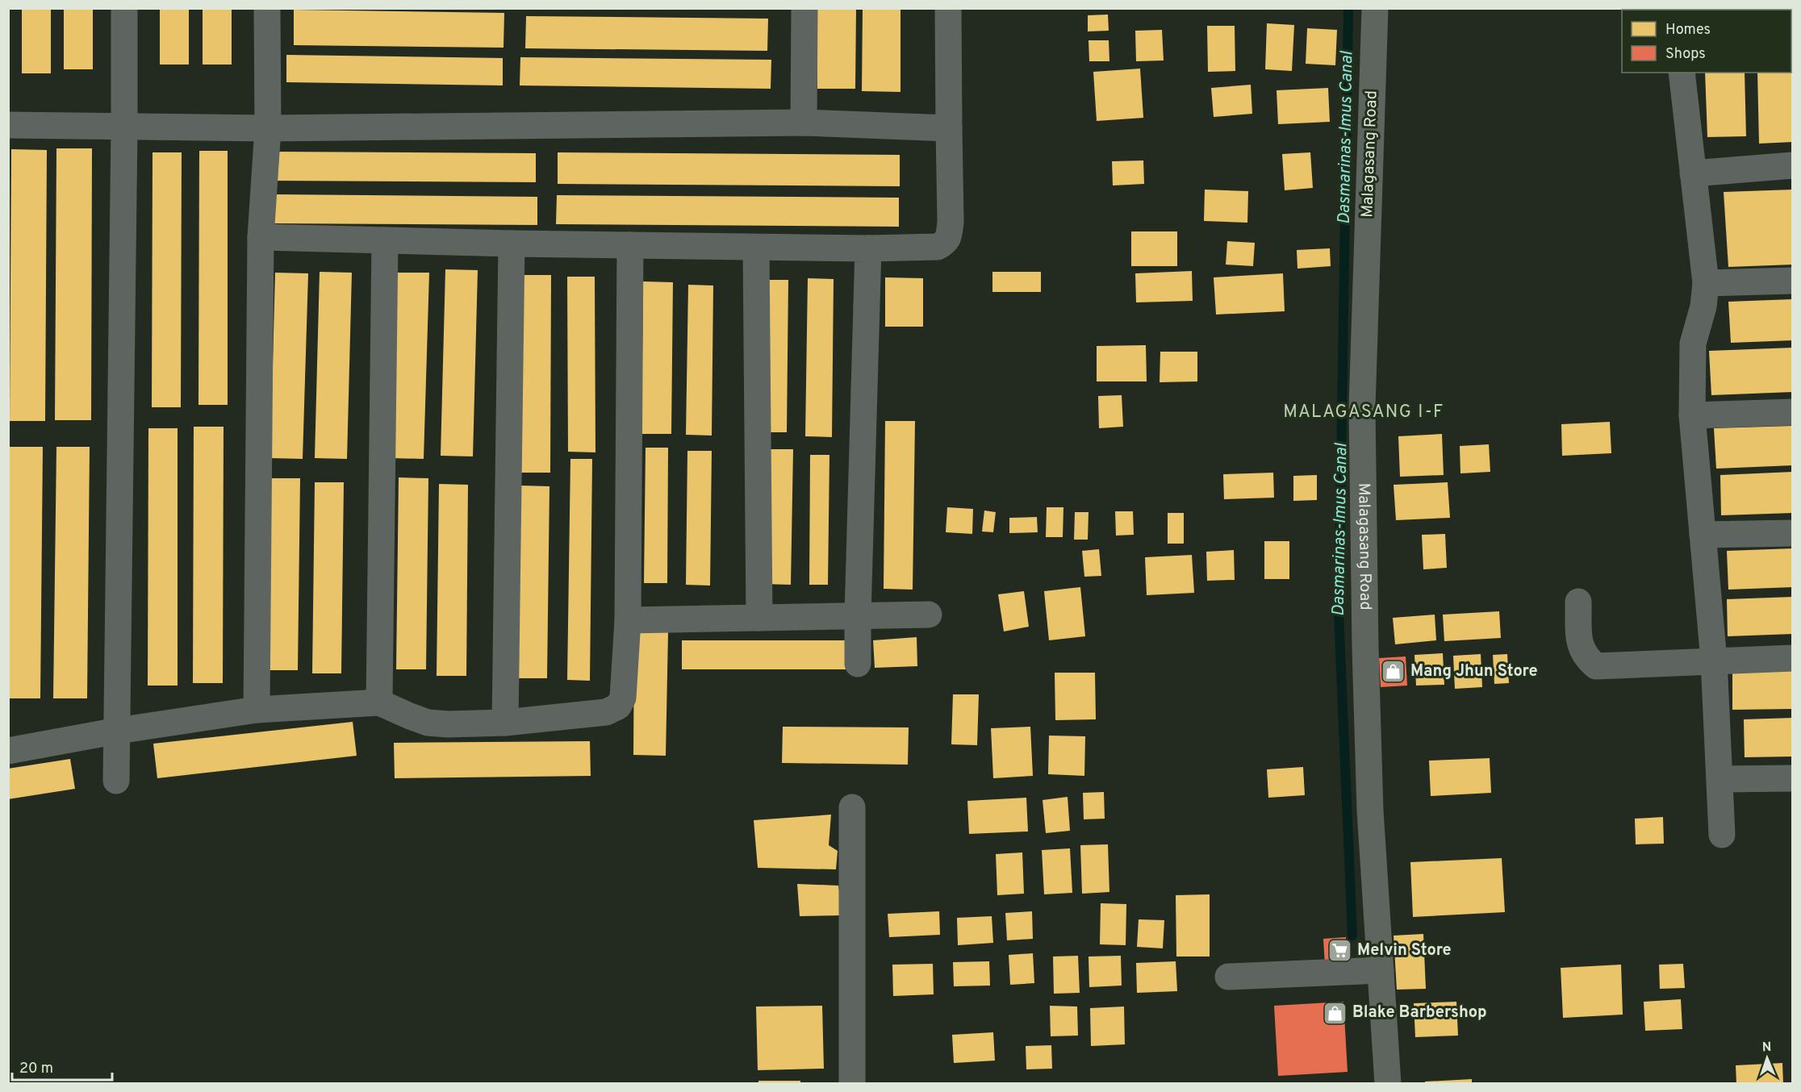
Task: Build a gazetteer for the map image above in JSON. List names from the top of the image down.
{
  "streets": {
    "main road": ["Malagasang Road"]
  },
  "districts": ["MALAGASANG I-F"],
  "water": ["Dasmarinas-Imus Canal"],
  "places": {
    "shop": ["Mang Jhun Store", "Blake Barbershop"],
    "supermarket": ["Melvin Store"]
  },
  "legend": ["Homes", "Shops"],
  "scale_bar": "20 m",
  "north": "top"
}
